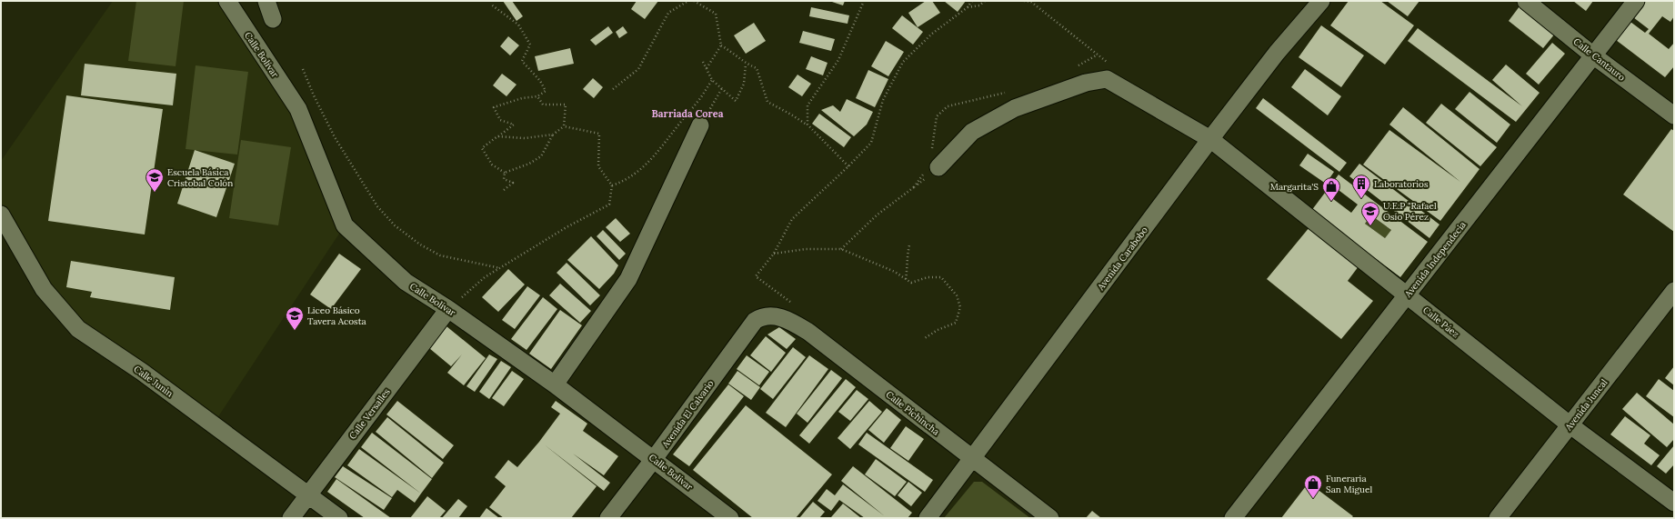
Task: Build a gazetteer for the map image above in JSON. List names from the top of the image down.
{
  "streets": {
    "street": [
      "Calle Bolívar",
      "Calle Cantauro",
      "Avenida Carabobo",
      "Avenida Independecia",
      "Calle Páez",
      "Calle Junin",
      "Avenida Juncal",
      "Calle Pichincha",
      "Calle Versalles",
      "Avenida El Calvario"
    ]
  },
  "crossings": [
    ["Calle Bolívar", "Calle Versalles"],
    ["Calle Bolívar", "Avenida El Calvario"],
    ["Calle Cantauro", "Avenida Independecia"],
    ["Avenida Carabobo", "Calle Páez"],
    ["Avenida Carabobo", "Calle Pichincha"],
    ["Avenida Independecia", "Calle Páez"],
    ["Calle Páez", "Avenida Juncal"],
    ["Calle Junin", "Calle Versalles"],
    ["Calle Pichincha", "Avenida El Calvario"]
  ],
  "districts": ["Barriada Corea"],
  "places": {
    "school or university": ["Escuela Básica Cristobal Colón", "U.E.P \"Rafael Osío Pérez", "Liceo Básico Tavera Acosta"],
    "building": ["Laboratorios"],
    "shop": ["Margarita'S", "Funeraria San Miguel"]
  }
}
